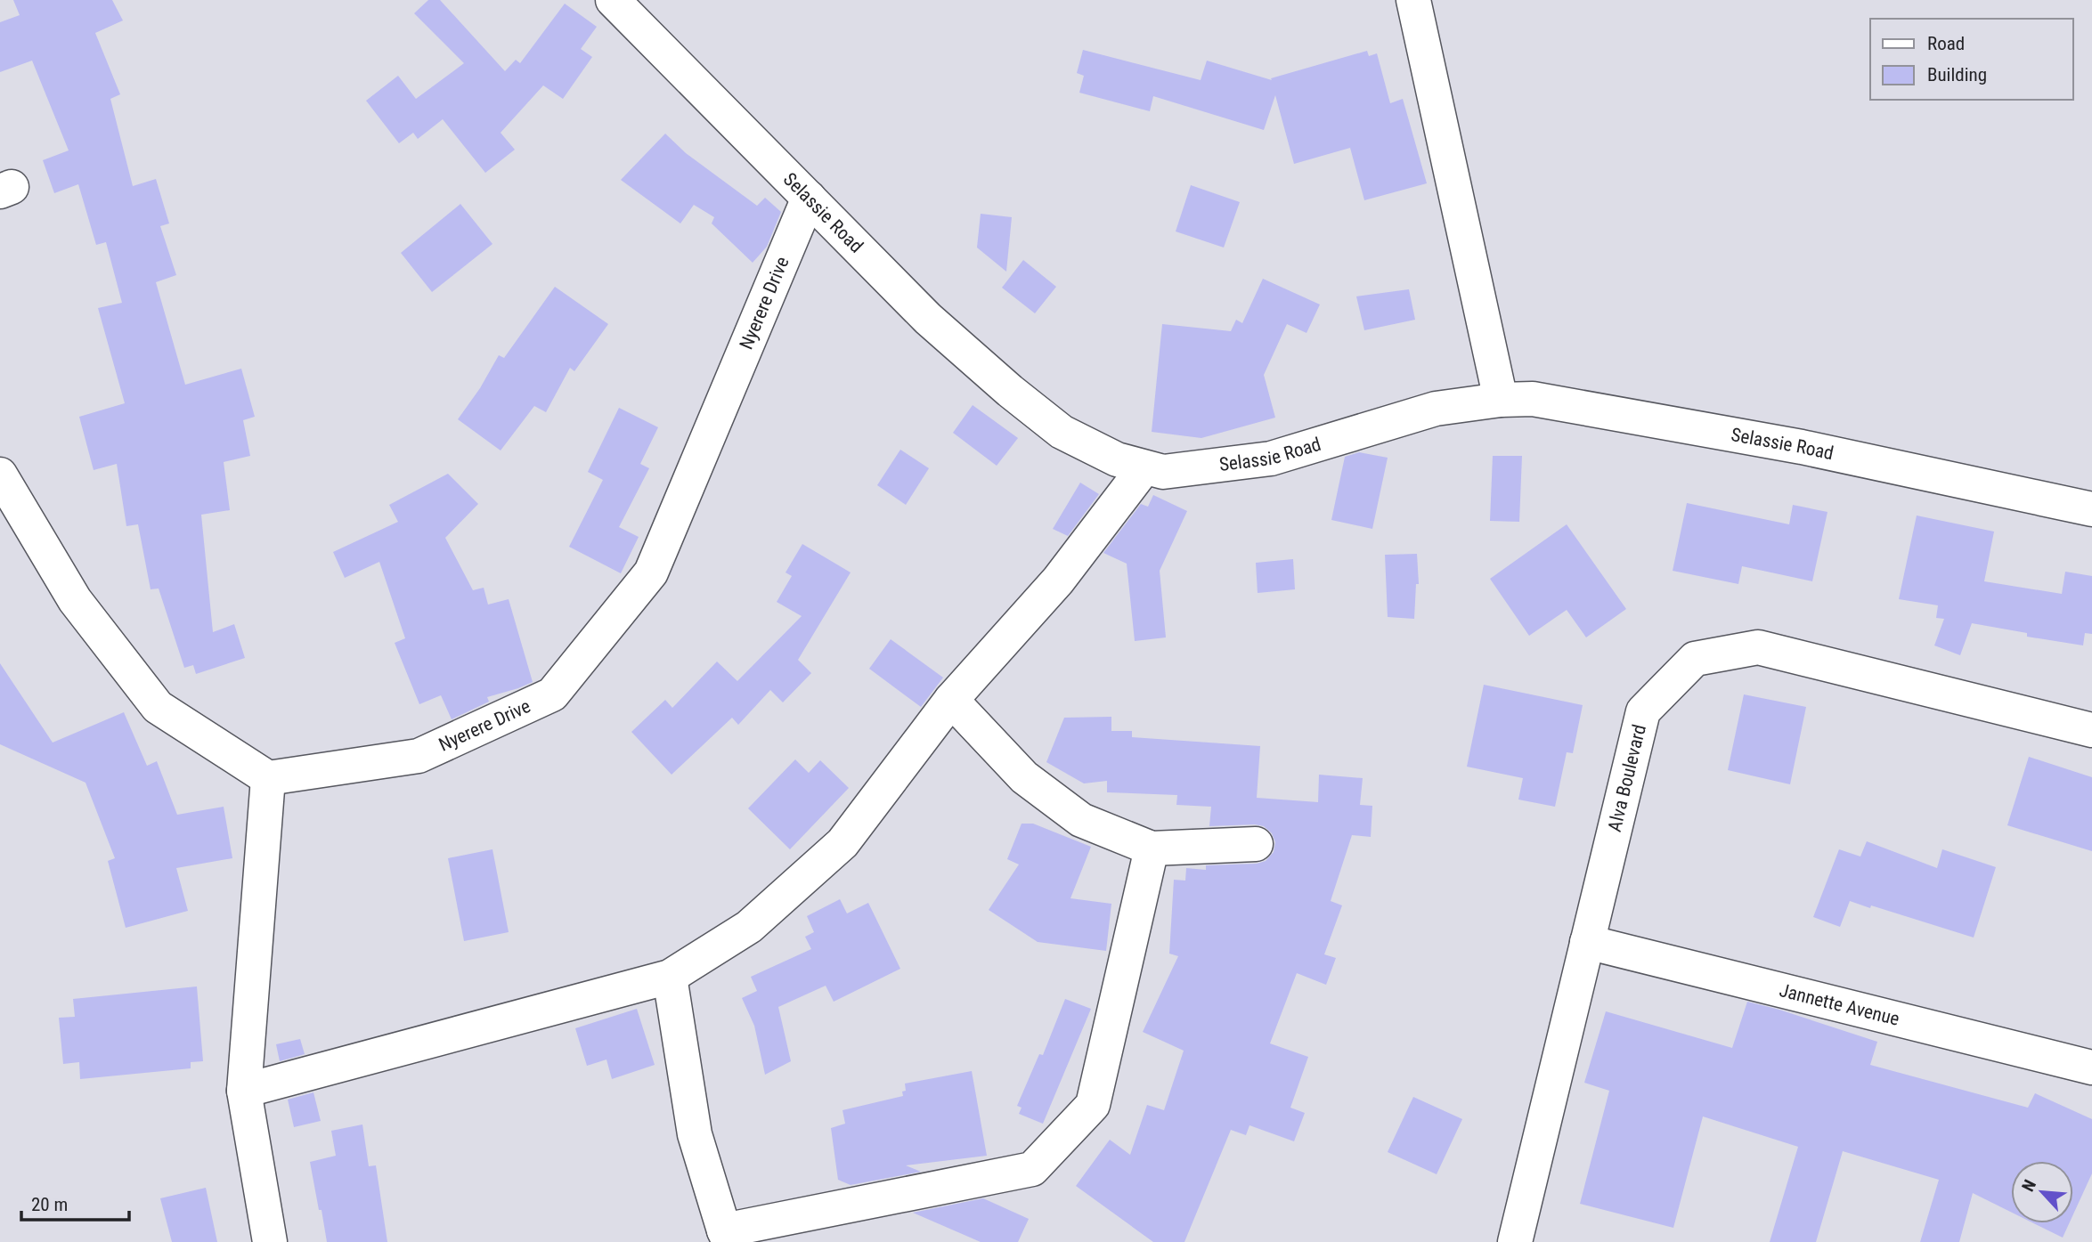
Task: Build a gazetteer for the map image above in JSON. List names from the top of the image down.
{
  "streets": {
    "street": [
      "Selassie Road",
      "Nyerere Drive",
      "Alva Boulevard",
      "Jannette Avenue"
    ]
  },
  "crossings": [
    ["Selassie Road", "Nyerere Drive"],
    ["Alva Boulevard", "Jannette Avenue"]
  ],
  "legend": ["Road", "Building"],
  "scale_bar": "20 m",
  "north": "top left"
}
